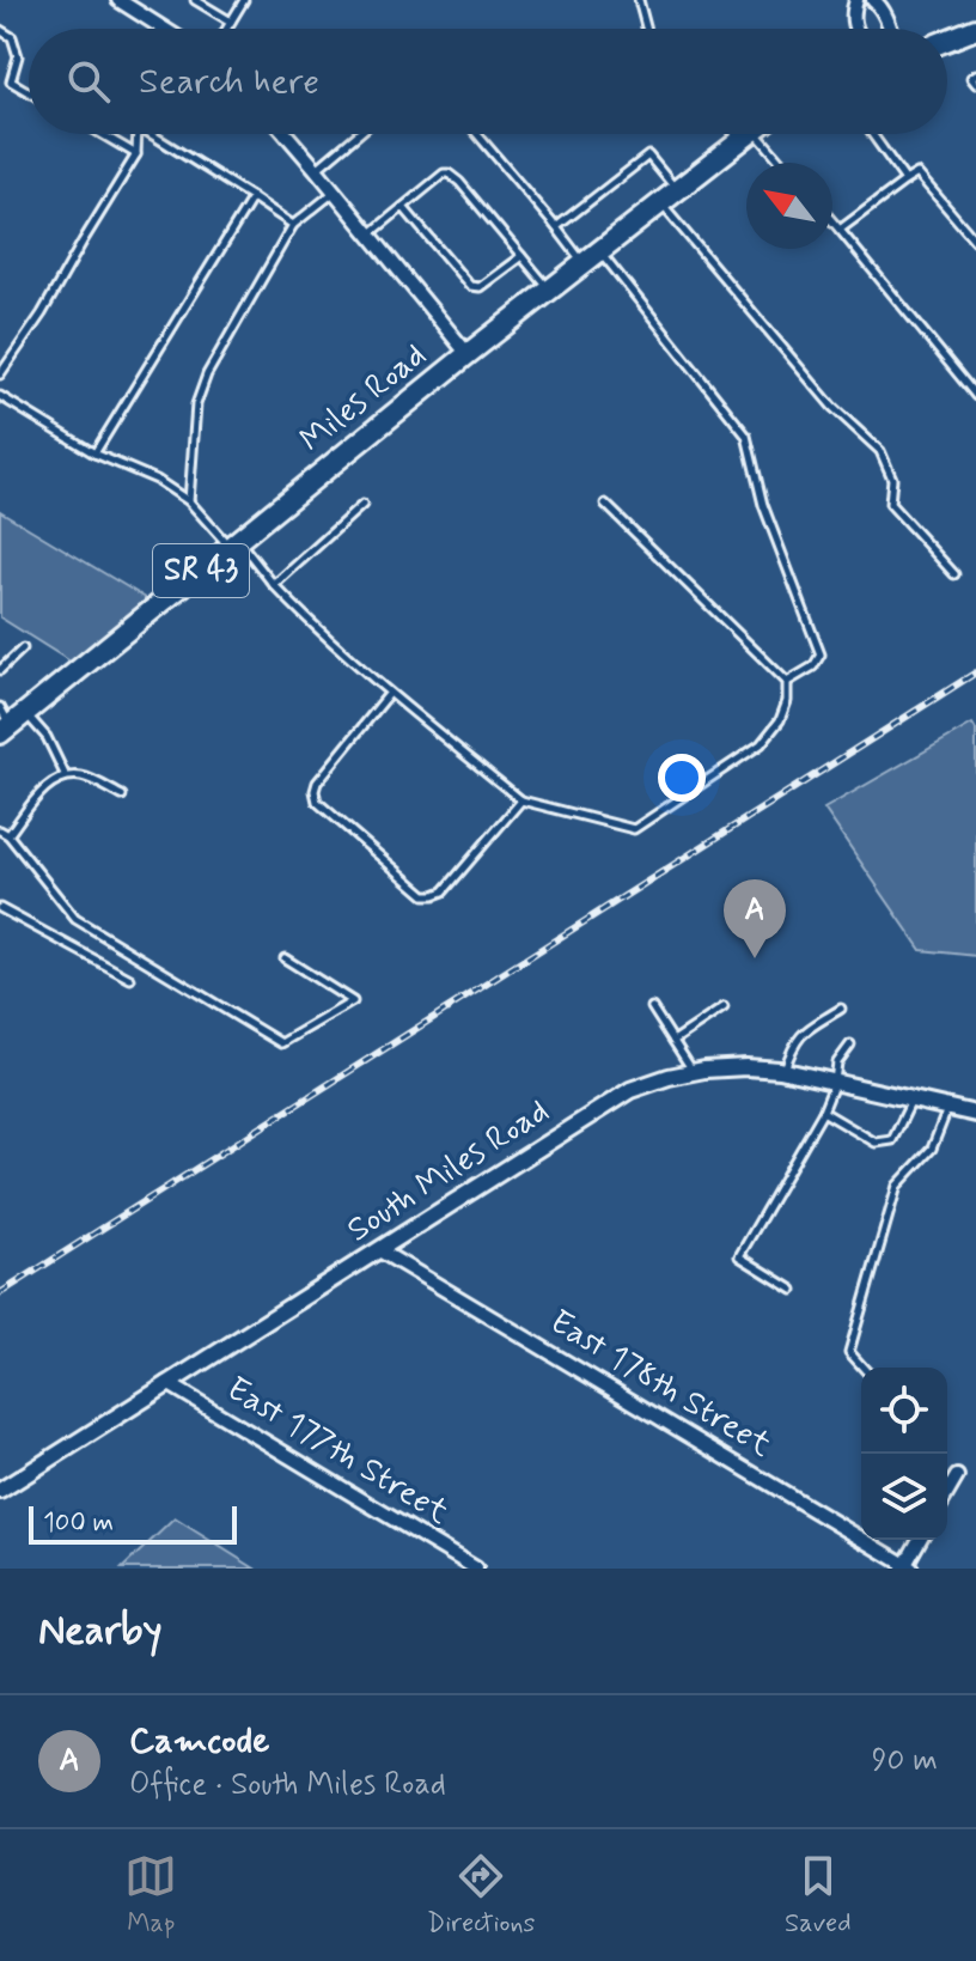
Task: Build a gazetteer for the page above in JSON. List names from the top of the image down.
{
  "streets": {
    "main road": ["Miles Road", "SR 43"],
    "street": ["South Miles Road", "East 178th Street", "East 177th Street"]
  },
  "crossings": [
    ["South Miles Road", "East 178th Street"],
    ["South Miles Road", "East 177th Street"]
  ],
  "scale_bar": "100 m",
  "north": "top left",
  "page": {
    "search": "Search here",
    "pins": "A",
    "scale": "100 m",
    "heading": "Nearby",
    "list": [
      {
        "mark": "A",
        "name": "Camcode",
        "note": "Office · South Miles Road",
        "value": "90 m"
      }
    ],
    "nav": ["Map", "Directions", "Saved"]
  }
}
